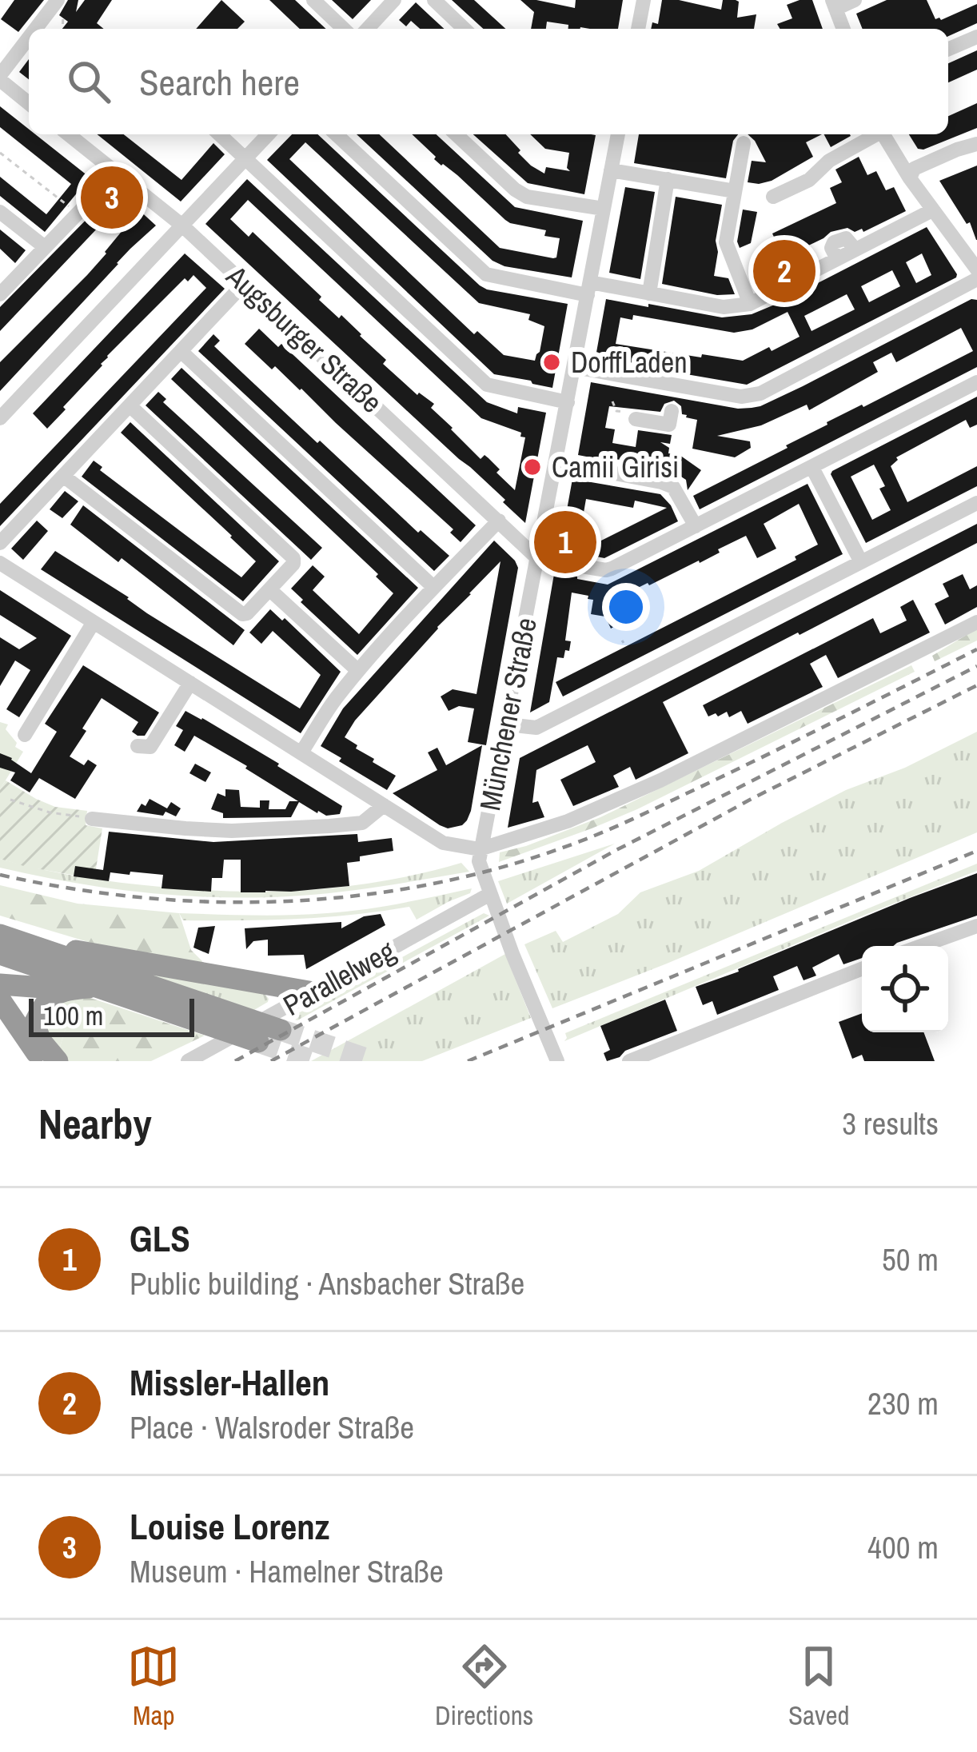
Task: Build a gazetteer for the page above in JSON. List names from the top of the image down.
{
  "streets": {
    "street": ["Augsburger Straße", "Münchener Straße", "Parallelweg"]
  },
  "crossings": [
    ["Augsburger Straße", "Münchener Straße"],
    ["Münchener Straße", "Parallelweg"]
  ],
  "places": ["DorffLaden", "Camii Girisi"],
  "scale_bar": "100 m",
  "page": {
    "search": "Search here",
    "pins": ["3", "2", "1"],
    "scale": "100 m",
    "heading": ["Nearby", "3 results"],
    "list": [
      {
        "mark": "1",
        "name": "GLS",
        "note": "Public building · Ansbacher Straße",
        "value": "50 m"
      },
      {
        "mark": "2",
        "name": "Missler-Hallen",
        "note": "Place · Walsroder Straße",
        "value": "230 m"
      },
      {
        "mark": "3",
        "name": "Louise Lorenz",
        "note": "Museum · Hamelner Straße",
        "value": "400 m"
      }
    ],
    "nav": ["Map", "Directions", "Saved"]
  }
}
